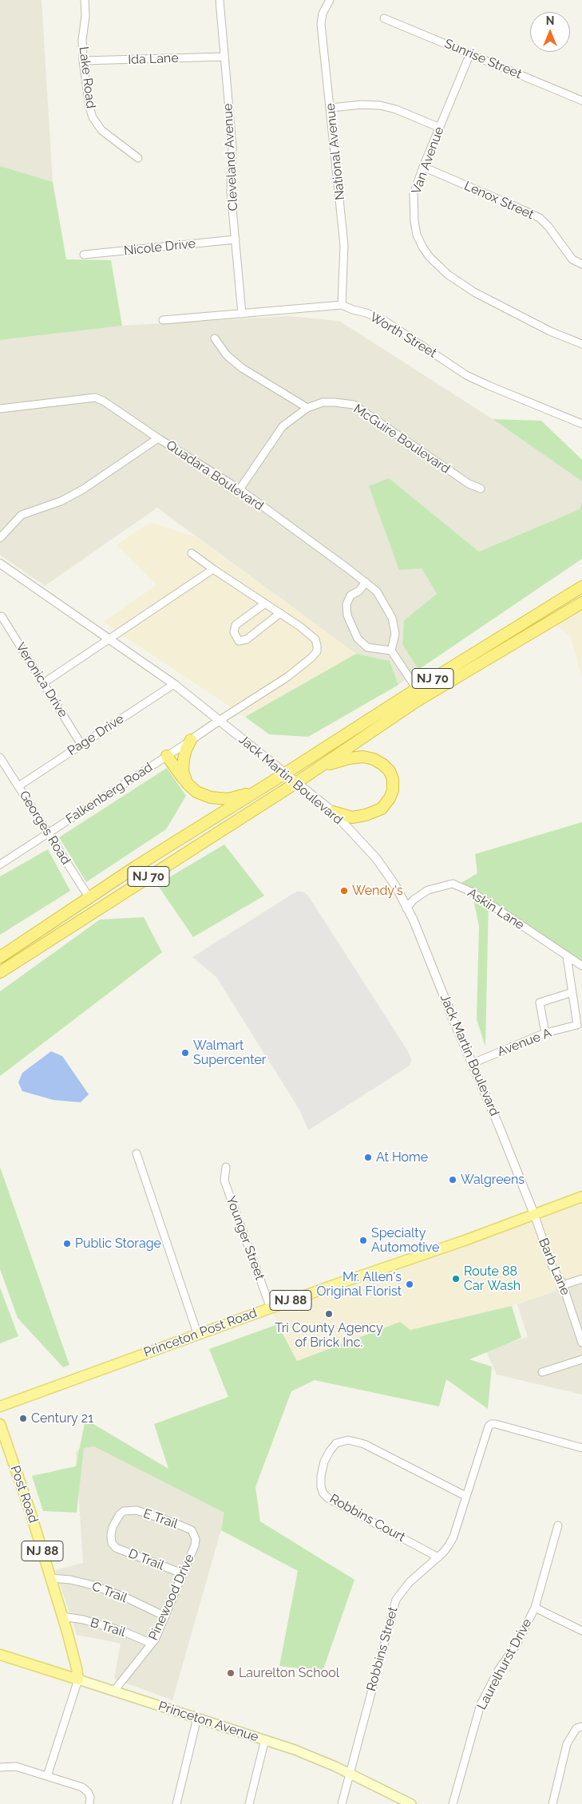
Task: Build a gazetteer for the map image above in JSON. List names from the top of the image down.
{
  "streets": {
    "highway": ["NJ 70"],
    "main road": [
      "NJ 88",
      "Princeton Post Road",
      "Post Road",
      "Princeton Avenue"
    ],
    "street": [
      "Ida Lane",
      "Sunrise Street",
      "Lake Road",
      "National Avenue",
      "Cleveland Avenue",
      "Van Avenue",
      "Lenox Street",
      "Nicole Drive",
      "Worth Street",
      "McGuire Boulevard",
      "Quadara Boulevard",
      "Veronica Drive",
      "Page Drive",
      "Jack Martin Boulevard",
      "Falkenberg Road",
      "Georges Road",
      "Askin Lane",
      "Avenue A",
      "Younger Street",
      "Barb Lane",
      "Robbins Court",
      "E Trail",
      "D Trail",
      "C Trail",
      "Pinewood Drive",
      "B Trail",
      "Robbins Street",
      "Laurelhurst Drive"
    ]
  },
  "crossings": [
    ["Ida Lane", "Lake Road"],
    ["Ida Lane", "Cleveland Avenue"],
    ["Sunrise Street", "Van Avenue"],
    ["National Avenue", "Worth Street"],
    ["Cleveland Avenue", "Nicole Drive"],
    ["Cleveland Avenue", "Worth Street"],
    ["Van Avenue", "Lenox Street"],
    ["McGuire Boulevard", "Quadara Boulevard"],
    ["NJ 70", "Jack Martin Boulevard"],
    ["NJ 70", "Georges Road"],
    ["Veronica Drive", "Page Drive"],
    ["Page Drive", "Jack Martin Boulevard"],
    ["Page Drive", "Georges Road"],
    ["Jack Martin Boulevard", "Falkenberg Road"],
    ["Jack Martin Boulevard", "Askin Lane"],
    ["Jack Martin Boulevard", "Avenue A"],
    ["Jack Martin Boulevard", "Barb Lane"],
    ["Jack Martin Boulevard", "Princeton Post Road"],
    ["Falkenberg Road", "Georges Road"],
    ["Younger Street", "Princeton Post Road"],
    ["Barb Lane", "Princeton Post Road"],
    ["Post Road", "C Trail"],
    ["Post Road", "B Trail"],
    ["Post Road", "Princeton Avenue"],
    ["Robbins Court", "Robbins Street"],
    ["E Trail", "D Trail"],
    ["E Trail", "Pinewood Drive"],
    ["D Trail", "Pinewood Drive"],
    ["C Trail", "Pinewood Drive"],
    ["Pinewood Drive", "B Trail"],
    ["Pinewood Drive", "Princeton Avenue"],
    ["Robbins Street", "Princeton Avenue"]
  ],
  "places": [
    "Wendy's",
    "Walmart Supercenter",
    "At Home",
    "Walgreens",
    "Specialty Automotive",
    "Public Storage",
    "Route 88 Car Wash",
    "Mr. Allen's Original Florist",
    "Tri County Agency of Brick Inc.",
    "Century 21",
    "Laurelton School"
  ],
  "north": "top"
}
